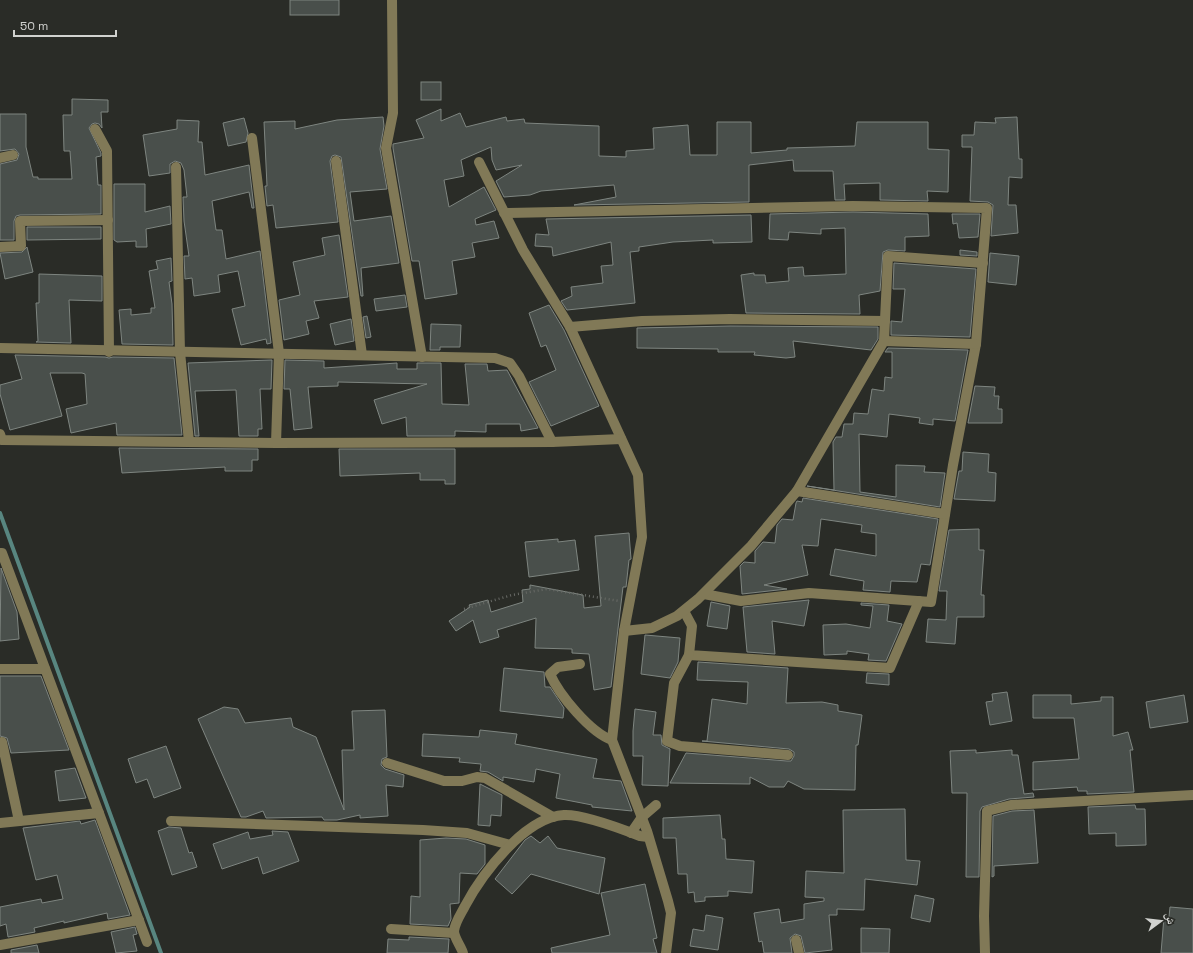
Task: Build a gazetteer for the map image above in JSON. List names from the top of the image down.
{
  "scale_bar": "50 m",
  "north": "right"
}
